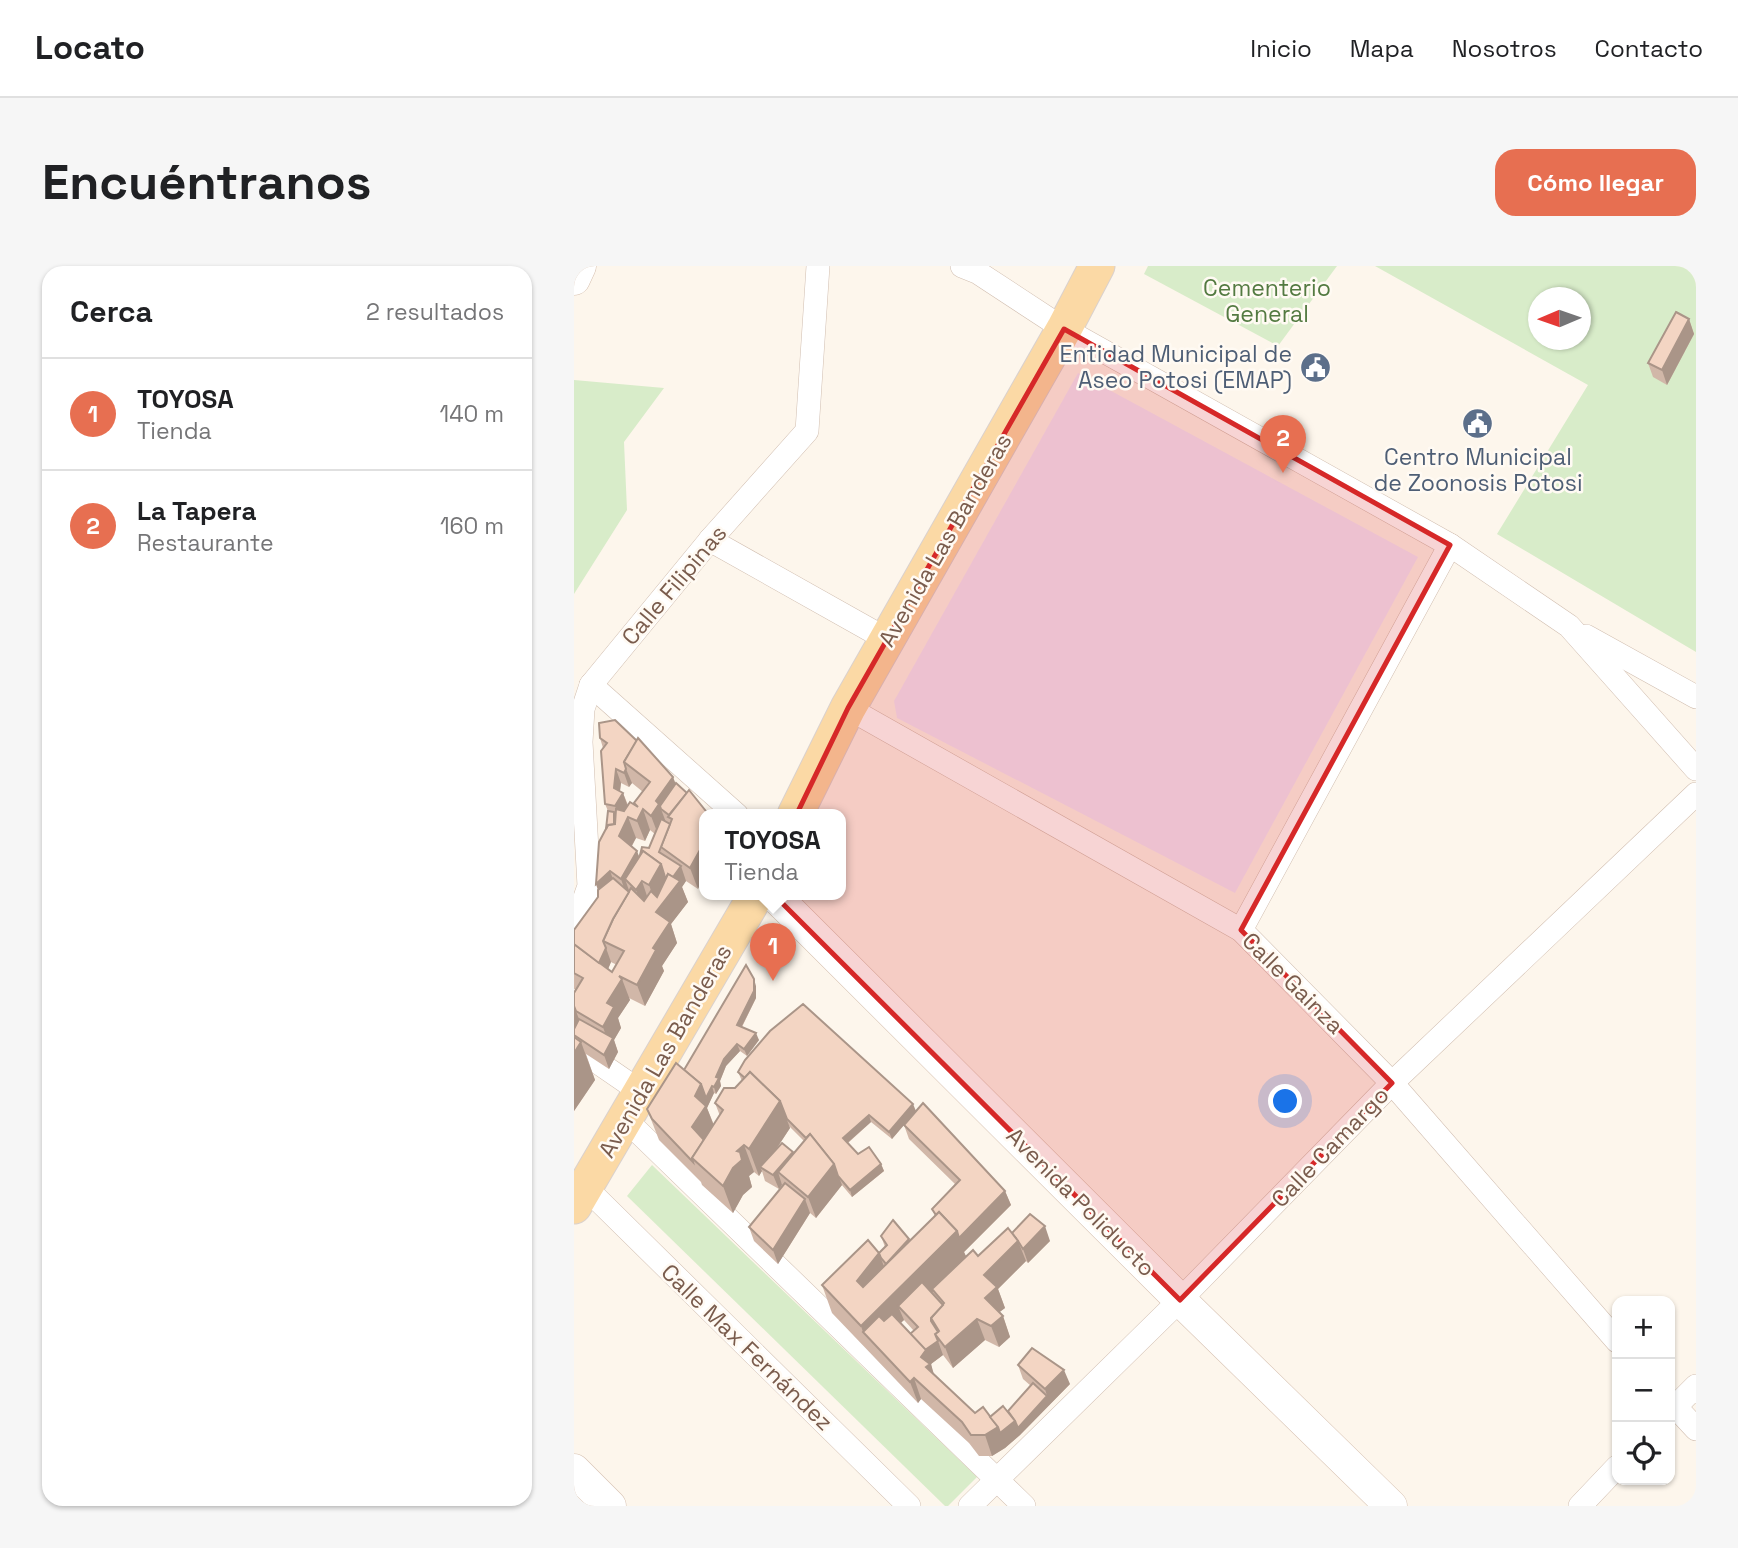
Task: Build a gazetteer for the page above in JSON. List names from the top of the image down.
{
  "streets": {
    "main road": ["Avenida Las Banderas"],
    "street": [
      "Calle Filipinas",
      "Calle Gainza",
      "Calle Camargo",
      "Avenida Poliducto",
      "Calle Max Fernández"
    ]
  },
  "crossings": [
    ["Avenida Las Banderas", "Calle Gainza"],
    ["Avenida Las Banderas", "Calle Max Fernández"],
    ["Calle Gainza", "Calle Camargo"],
    ["Calle Camargo", "Avenida Poliducto"]
  ],
  "parks": ["Cementerio General"],
  "places": {
    "public building": ["Entidad Municipal de Aseo Potosi (EMAP)", "Centro Municipal de Zoonosis Potosi"]
  },
  "north": "left",
  "page": {
    "header": "Locato",
    "nav": [
      "Inicio",
      "Mapa",
      "Nosotros",
      "Contacto"
    ],
    "buttons": "Cómo llegar",
    "title": "Encuéntranos",
    "heading": ["Cerca", "2 resultados"],
    "list": [
      {
        "mark": "1",
        "name": "TOYOSA",
        "note": "Tienda",
        "value": "140 m"
      },
      {
        "mark": "2",
        "name": "La Tapera",
        "note": "Restaurante",
        "value": "160 m"
      }
    ],
    "pins": ["2", "1"],
    "popup": ["TOYOSA", "Tienda"],
    "map_buttons": ["+", "−"]
  }
}
